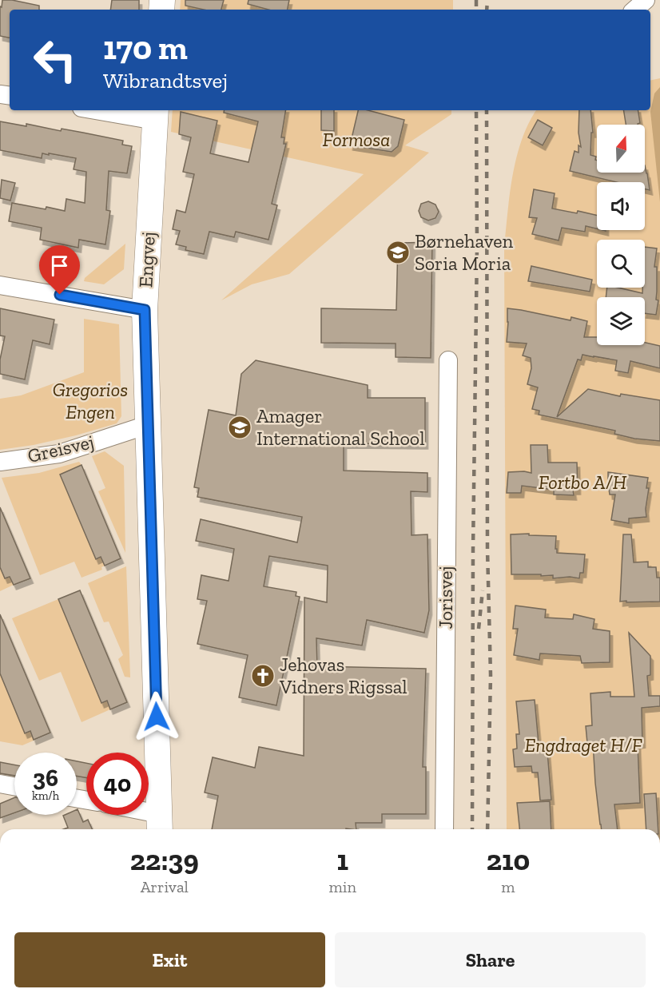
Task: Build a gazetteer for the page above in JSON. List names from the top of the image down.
{
  "streets": {
    "street": ["Engvej", "Greisvej", "Jorisvej"]
  },
  "crossings": [
    ["Engvej", "Greisvej"]
  ],
  "parks": [
    "Formosa",
    "Gregorios Engen",
    "Fortbo A/H",
    "Engdraget H/F"
  ],
  "places": {
    "school or university": ["Børnehaven Soria Moria", "Amager International School"],
    "church": ["Jehovas Vidners Rigssal"]
  },
  "north": "top",
  "page": {
    "turn": ["170 m", "Wibrandtsvej"],
    "speed": "36 km/h",
    "limit": "40",
    "eta": [
      "22:39",
      "Arrival",
      "1",
      "min",
      "210",
      "m"
    ],
    "buttons": ["Exit", "Share"]
  }
}
